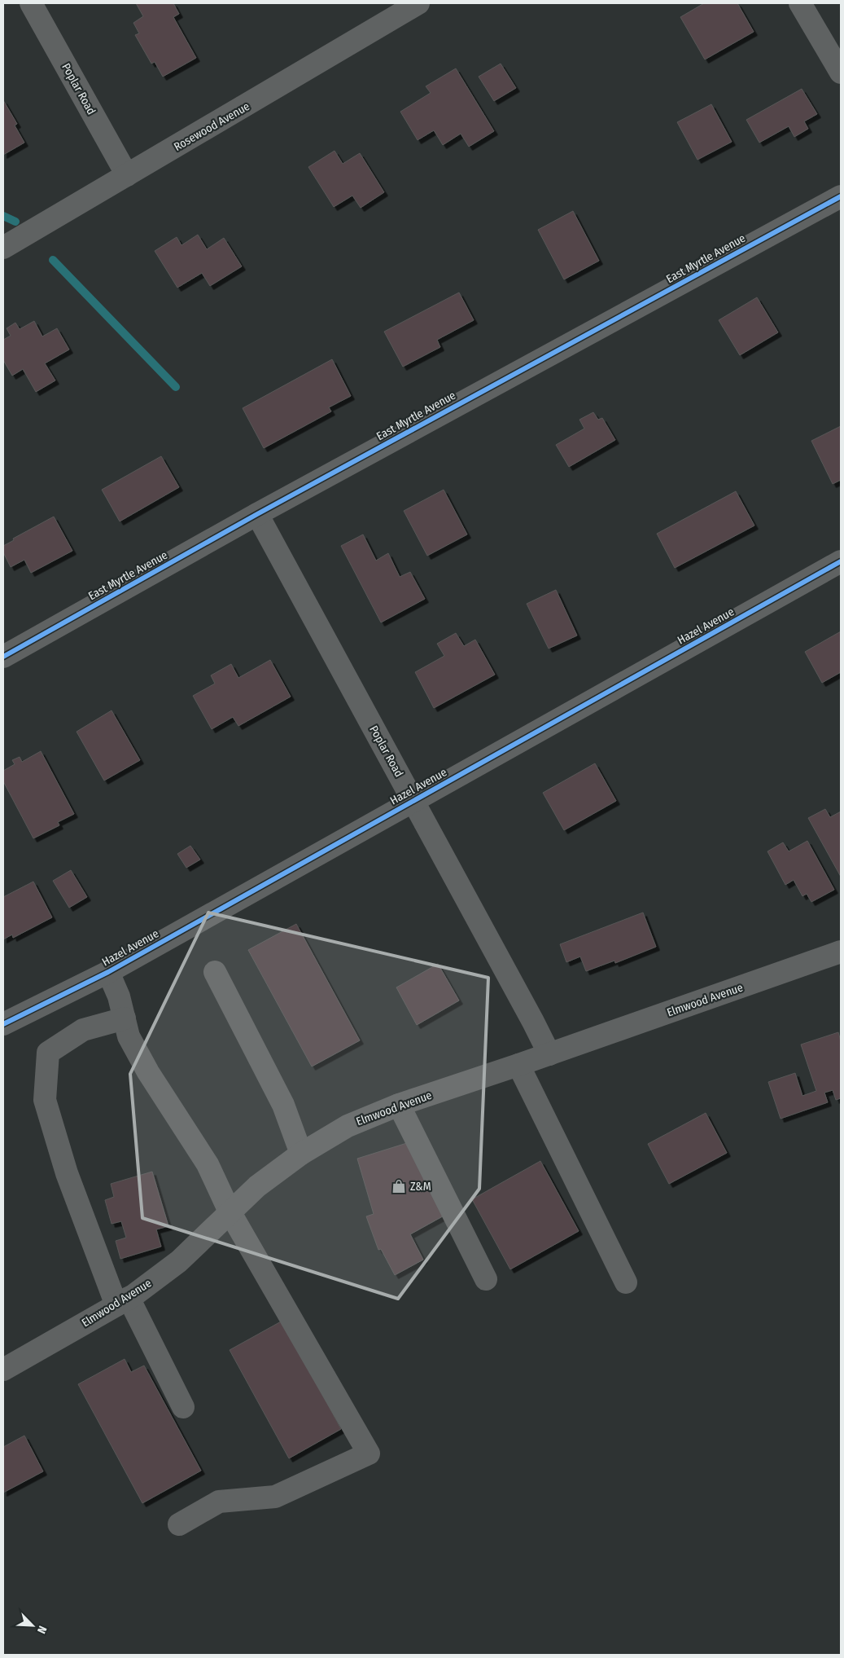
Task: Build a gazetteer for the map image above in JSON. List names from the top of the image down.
{
  "streets": {
    "street": [
      "Poplar Road",
      "Rosewood Avenue",
      "East Myrtle Avenue",
      "Hazel Avenue",
      "Elmwood Avenue"
    ]
  },
  "crossings": [
    ["Poplar Road", "Rosewood Avenue"],
    ["Poplar Road", "East Myrtle Avenue"],
    ["Poplar Road", "Hazel Avenue"],
    ["Poplar Road", "Elmwood Avenue"]
  ],
  "places": {
    "shop": ["Z&M"]
  },
  "north": "bottom right"
}
